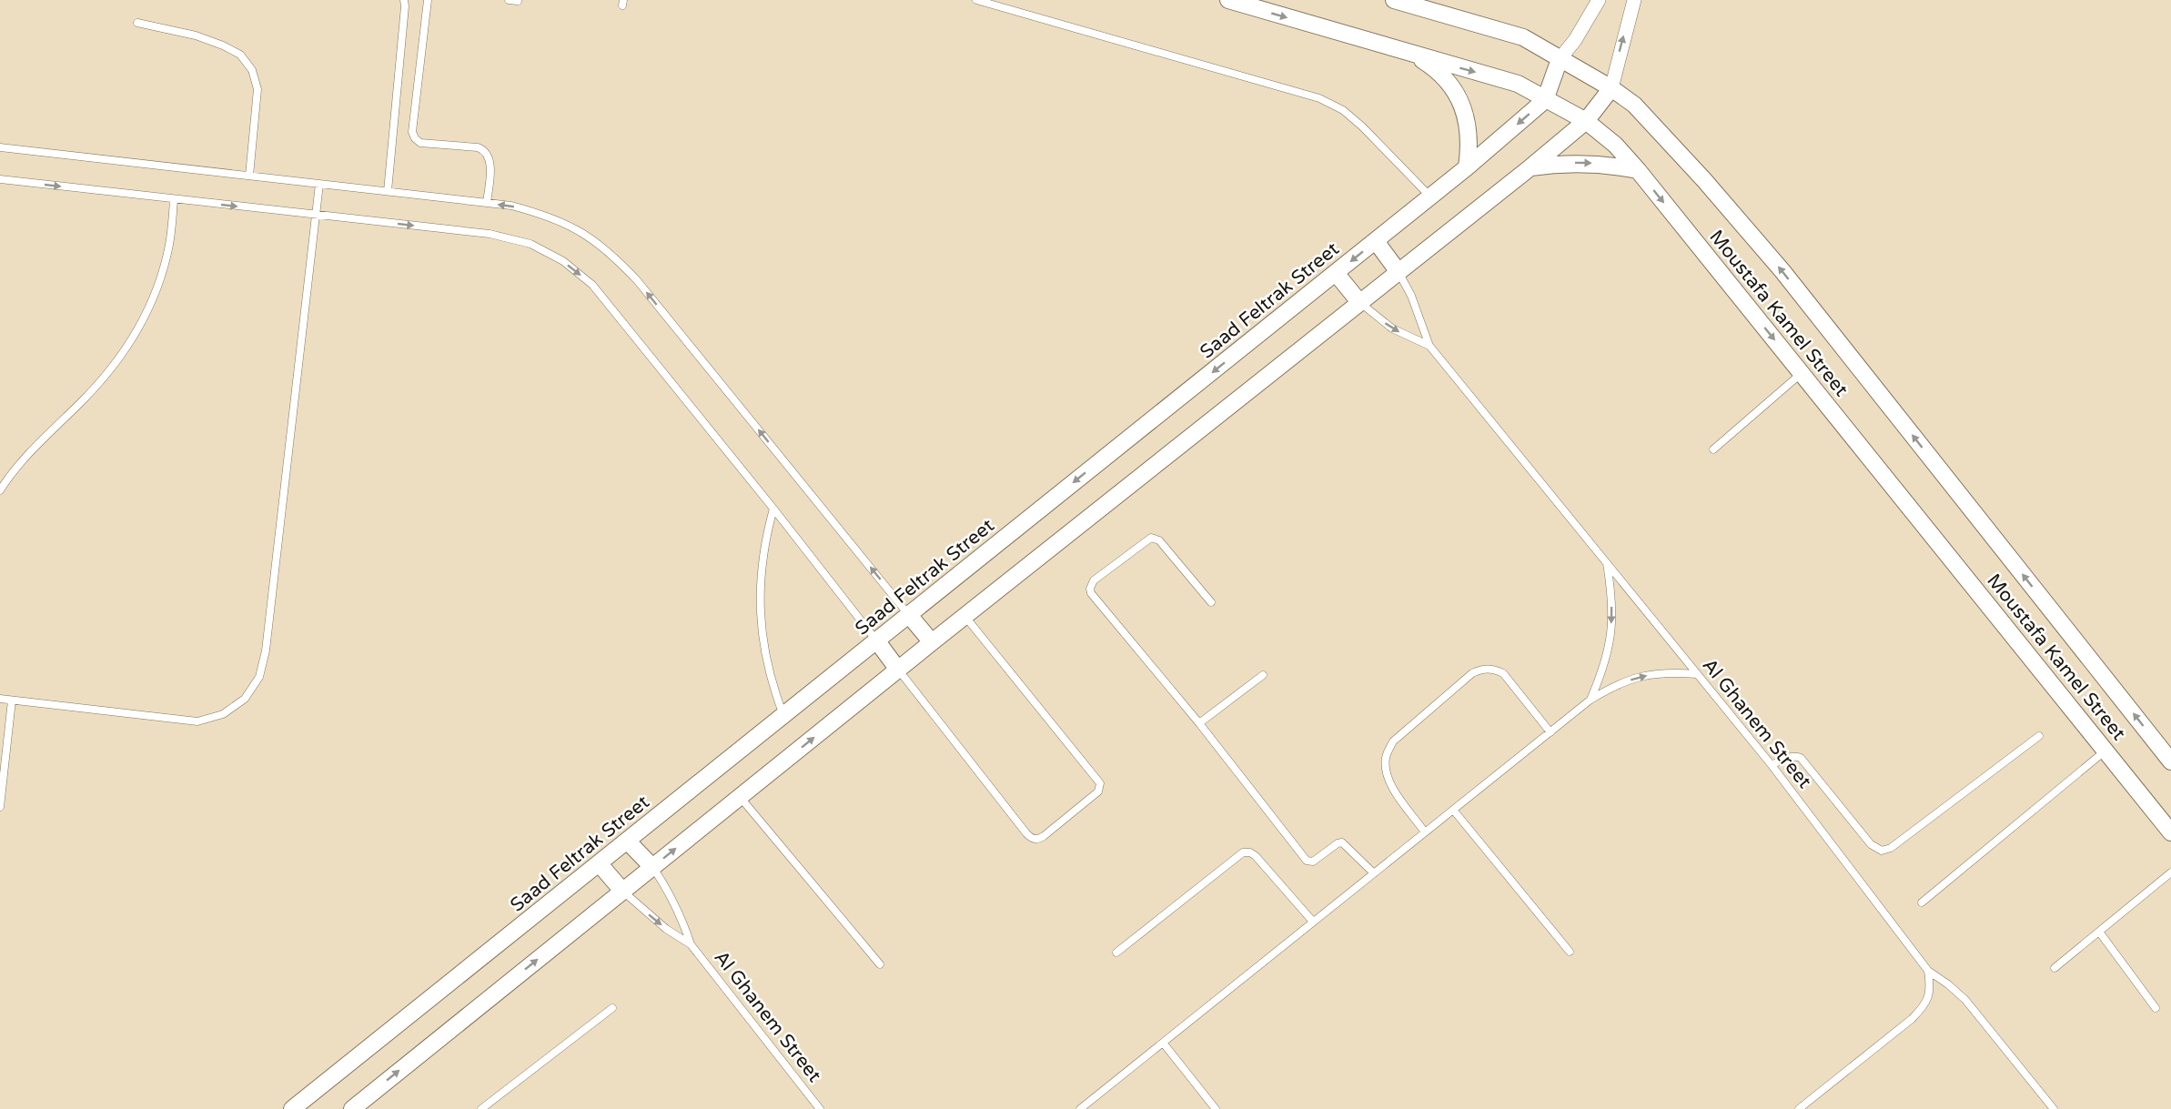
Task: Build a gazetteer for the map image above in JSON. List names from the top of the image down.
{
  "streets": {
    "street": ["Saad Feltrak Street", "Moustafa Kamel Street"],
    "lane": ["Al Ghanem Street"]
  },
  "crossings": [
    ["Saad Feltrak Street", "Moustafa Kamel Street"]
  ]
}
